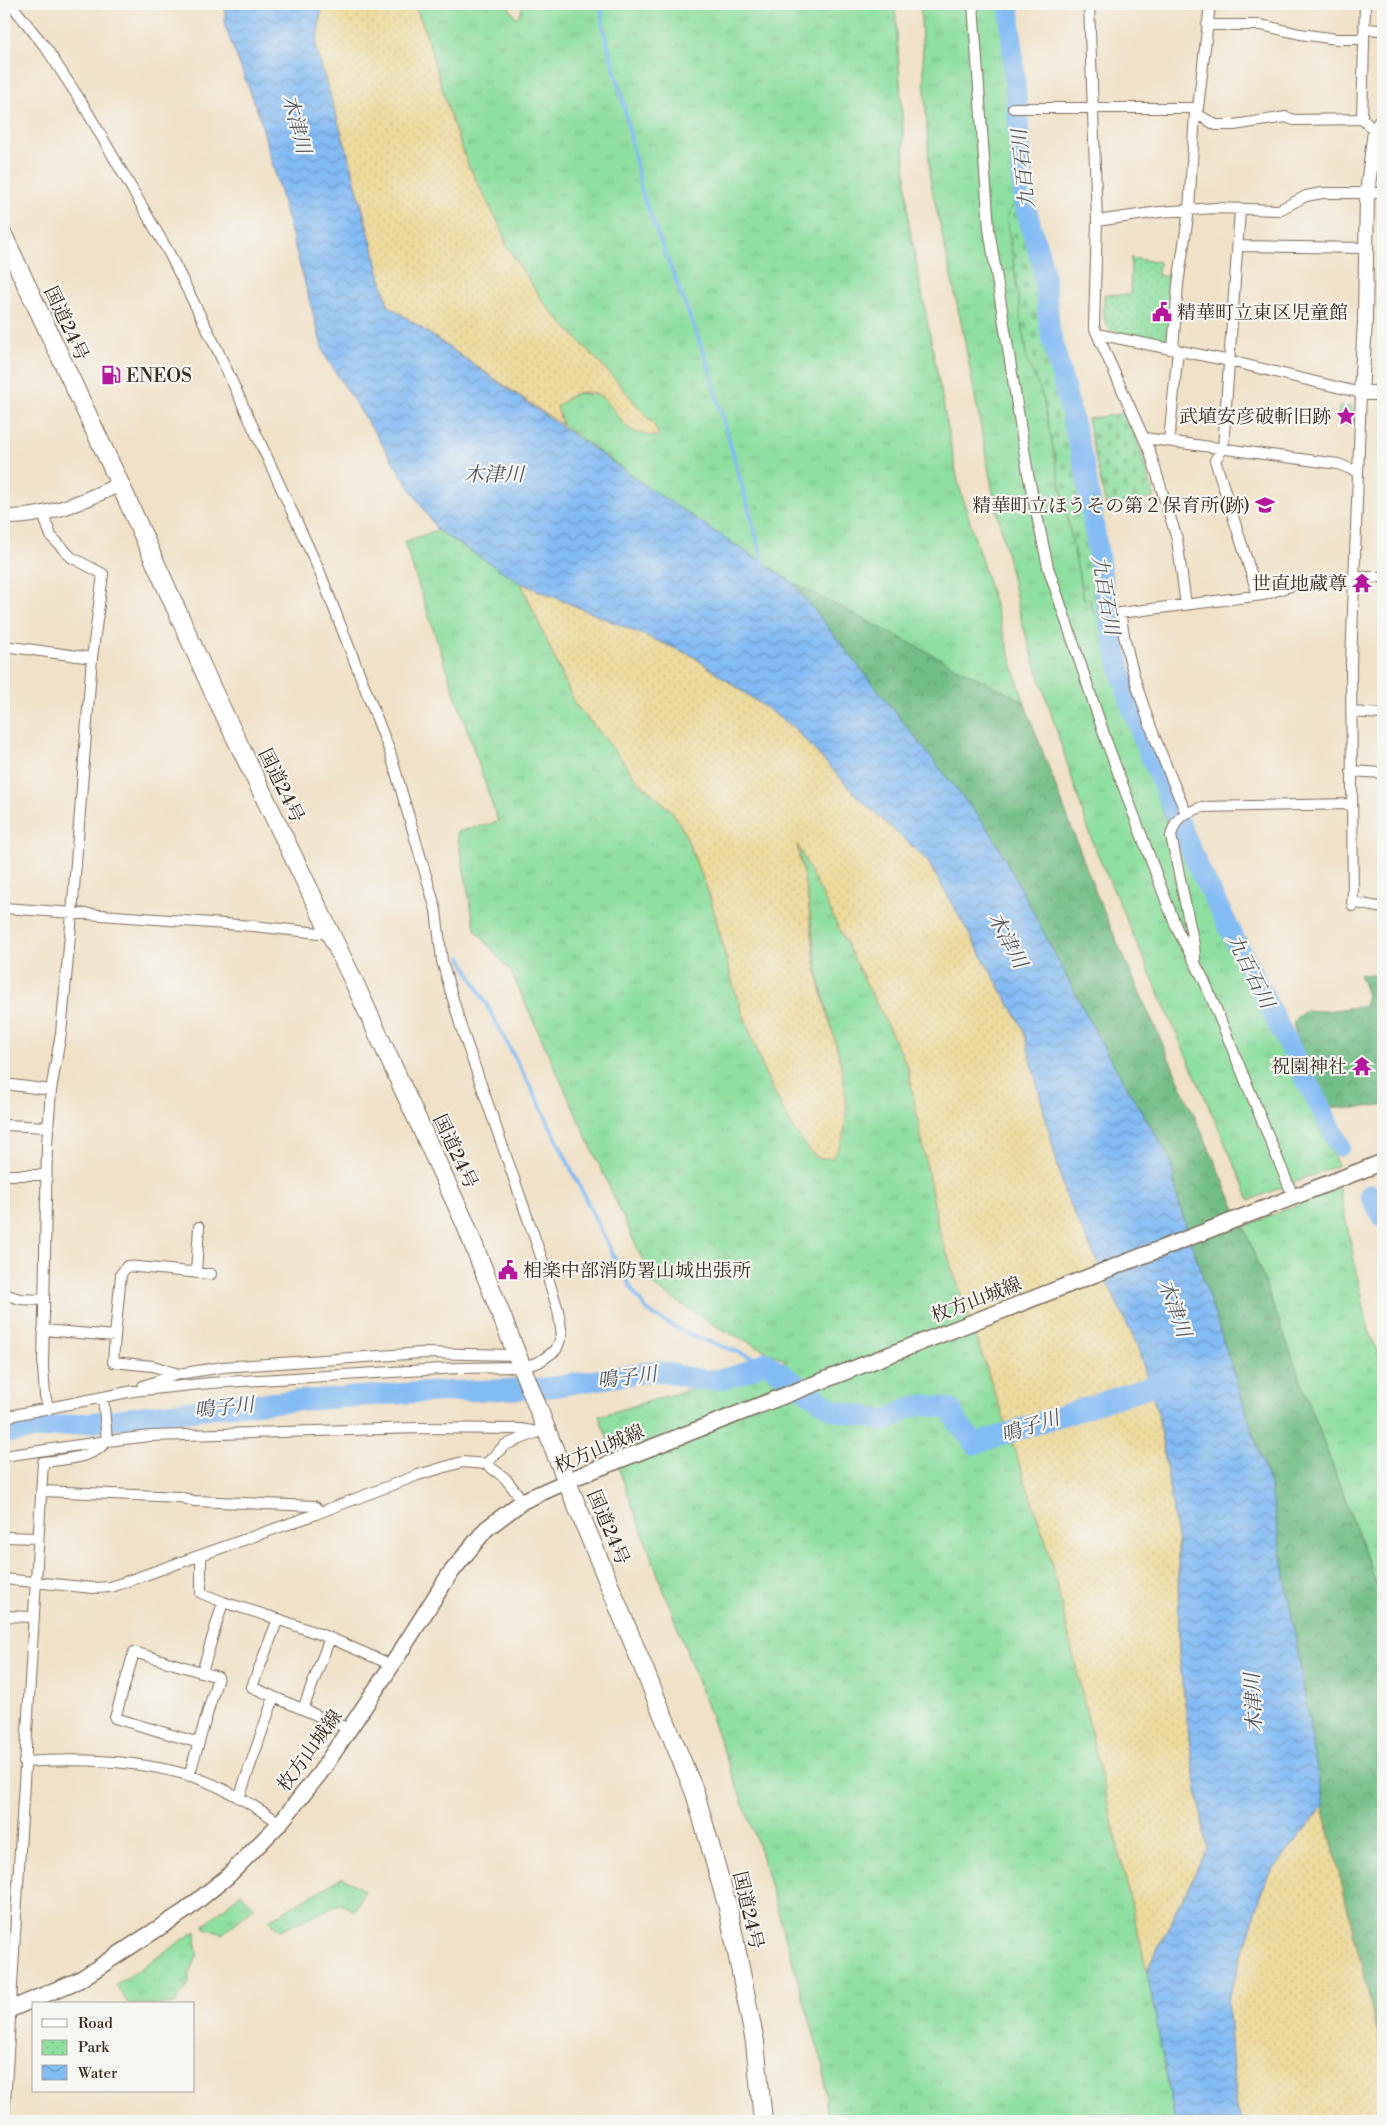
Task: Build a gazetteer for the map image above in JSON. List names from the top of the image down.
{
  "streets": {
    "highway": ["国道24号"],
    "main road": ["枚方山城線"]
  },
  "crossings": [
    ["国道24号", "枚方山城線"]
  ],
  "water": ["木津川", "九百石川", "鳴子川"],
  "places": {
    "public building": ["精華町立東区児童館", "相楽中部消防署山城出張所"],
    "fuel station": ["ENEOS"],
    "place": ["武埴安彦破斬旧跡"],
    "school or university": ["精華町立ほうその第２保育所(跡)"],
    "temple": ["世直地蔵尊", "祝園神社"]
  },
  "legend": ["Road", "Park", "Water"]
}
